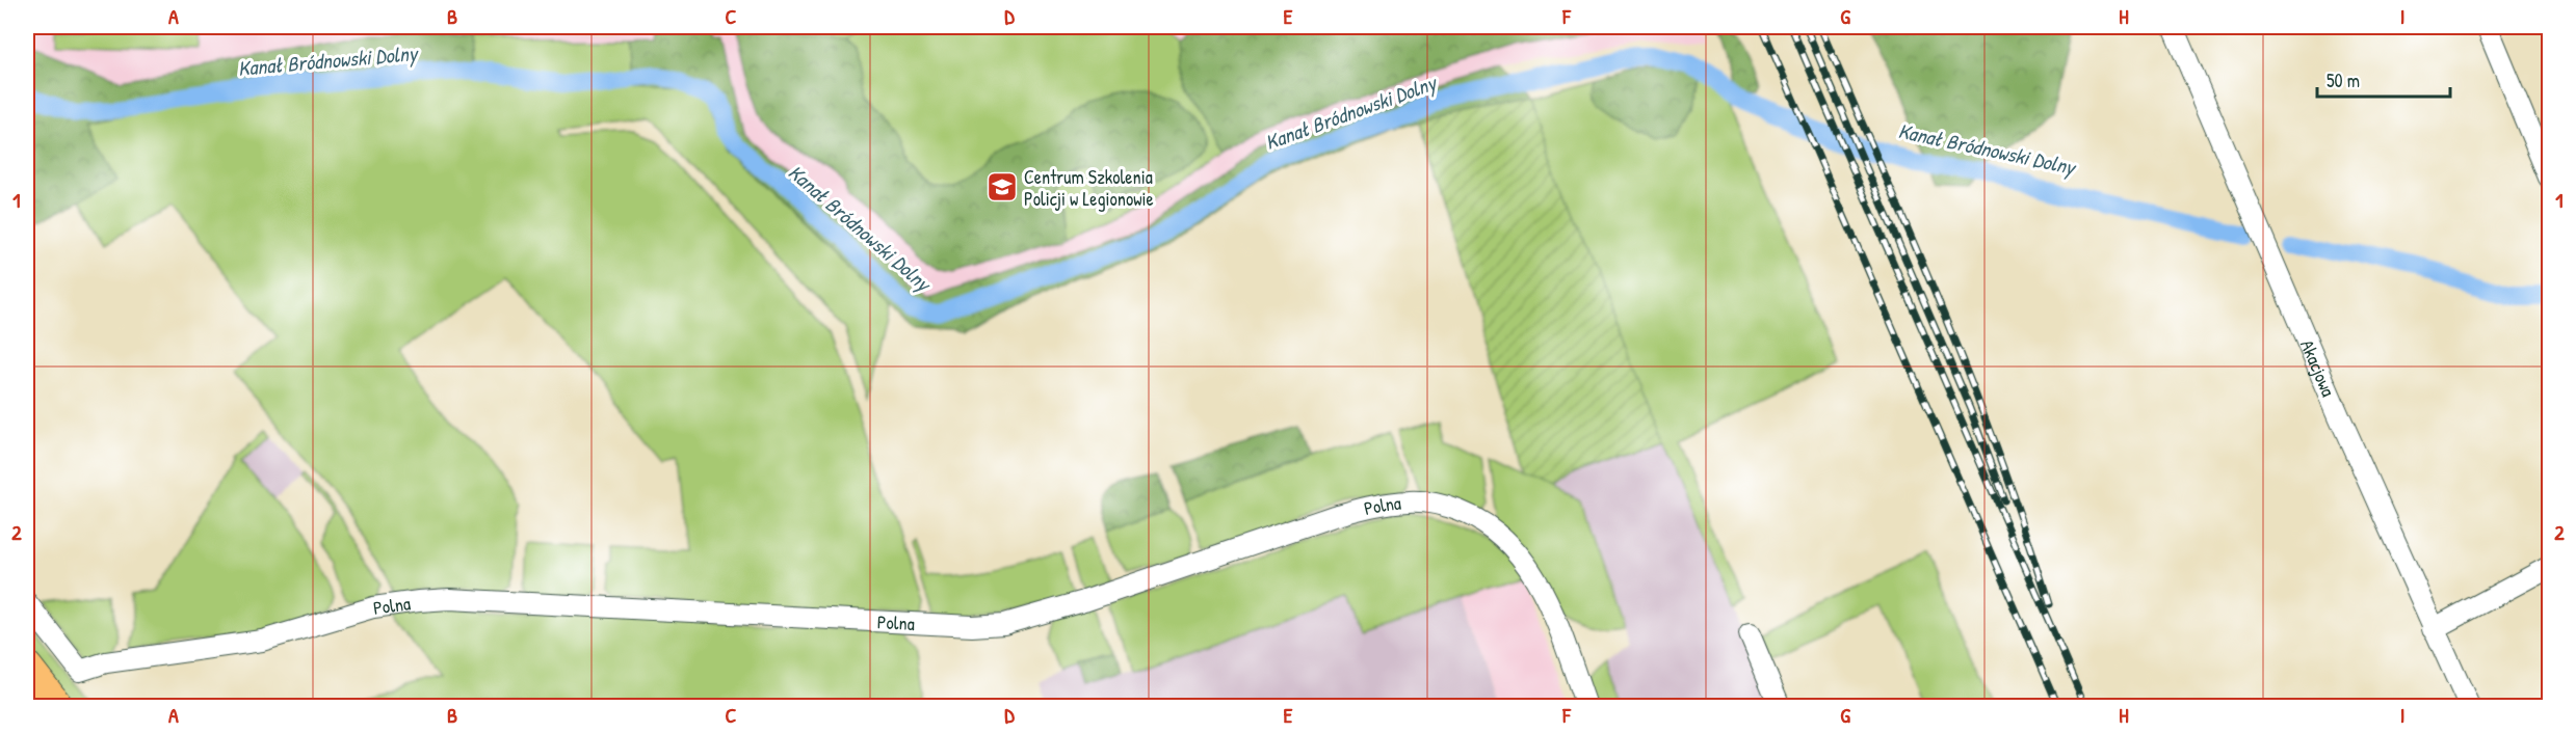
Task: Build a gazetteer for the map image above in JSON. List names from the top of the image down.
{
  "streets": {
    "street": ["Akacjowa", "Polna"]
  },
  "water": ["Kanał Bródnowski Dolny"],
  "places": {
    "school or university": ["Centrum Szkolenia Policji w Legionowie"]
  },
  "scale_bar": "50 m",
  "grid": {
    "columns": [
      "A",
      "B",
      "C",
      "D",
      "E",
      "F",
      "G",
      "H",
      "I"
    ],
    "rows": ["1", "2"]
  }
}
